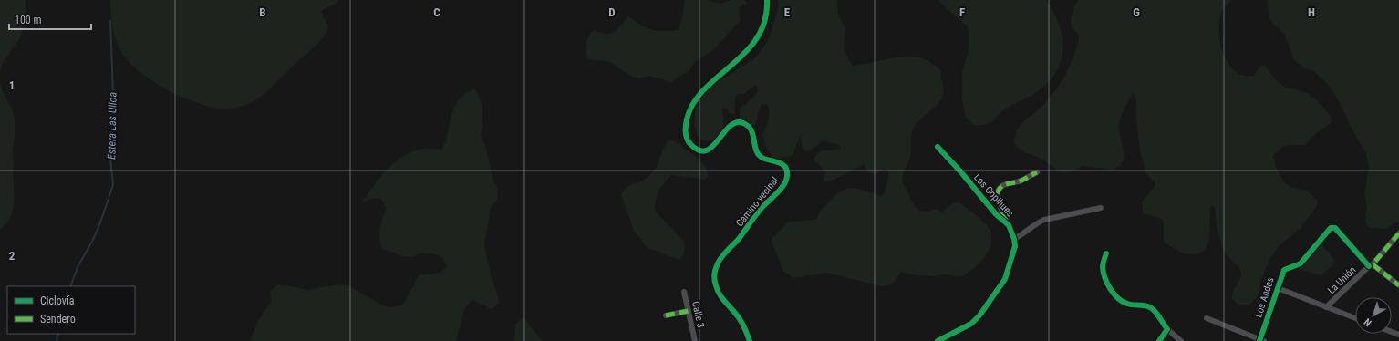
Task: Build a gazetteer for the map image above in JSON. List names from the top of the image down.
{
  "streets": {
    "street": [
      "Los Copihues",
      "Camino vecinal",
      "La Unión",
      "Los Andes",
      "Calle 3"
    ]
  },
  "crossings": [
    ["La Unión", "Los Andes"]
  ],
  "water": ["Estera Las Ulloa"],
  "legend": ["Ciclovía", "Sendero"],
  "scale_bar": "100 m",
  "north": "bottom left",
  "grid": {
    "columns": [
      "B",
      "C",
      "D",
      "E",
      "F",
      "G",
      "H"
    ],
    "rows": ["1", "2"]
  }
}
